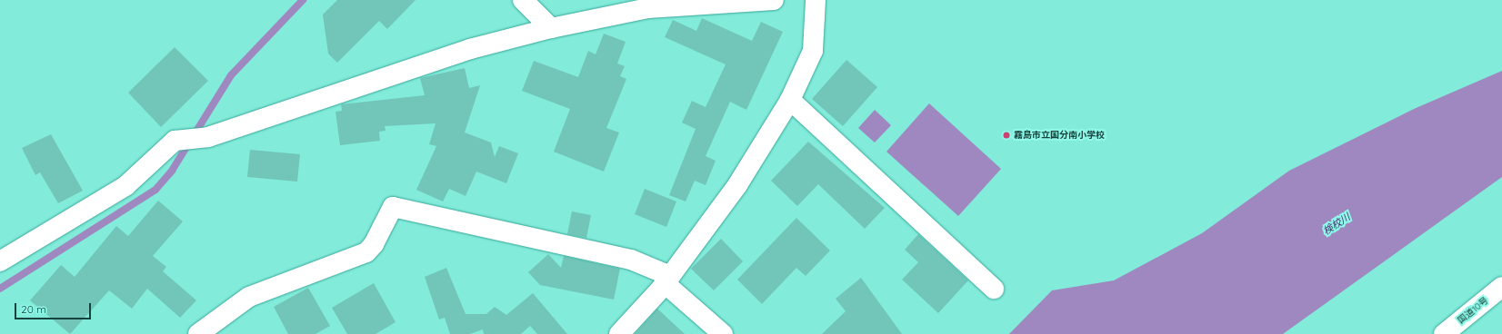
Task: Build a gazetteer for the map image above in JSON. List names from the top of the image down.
{
  "streets": {
    "main road": ["国道10号"]
  },
  "water": ["検校川"],
  "places": ["霧島市立国分南小学校"],
  "scale_bar": "20 m"
}
